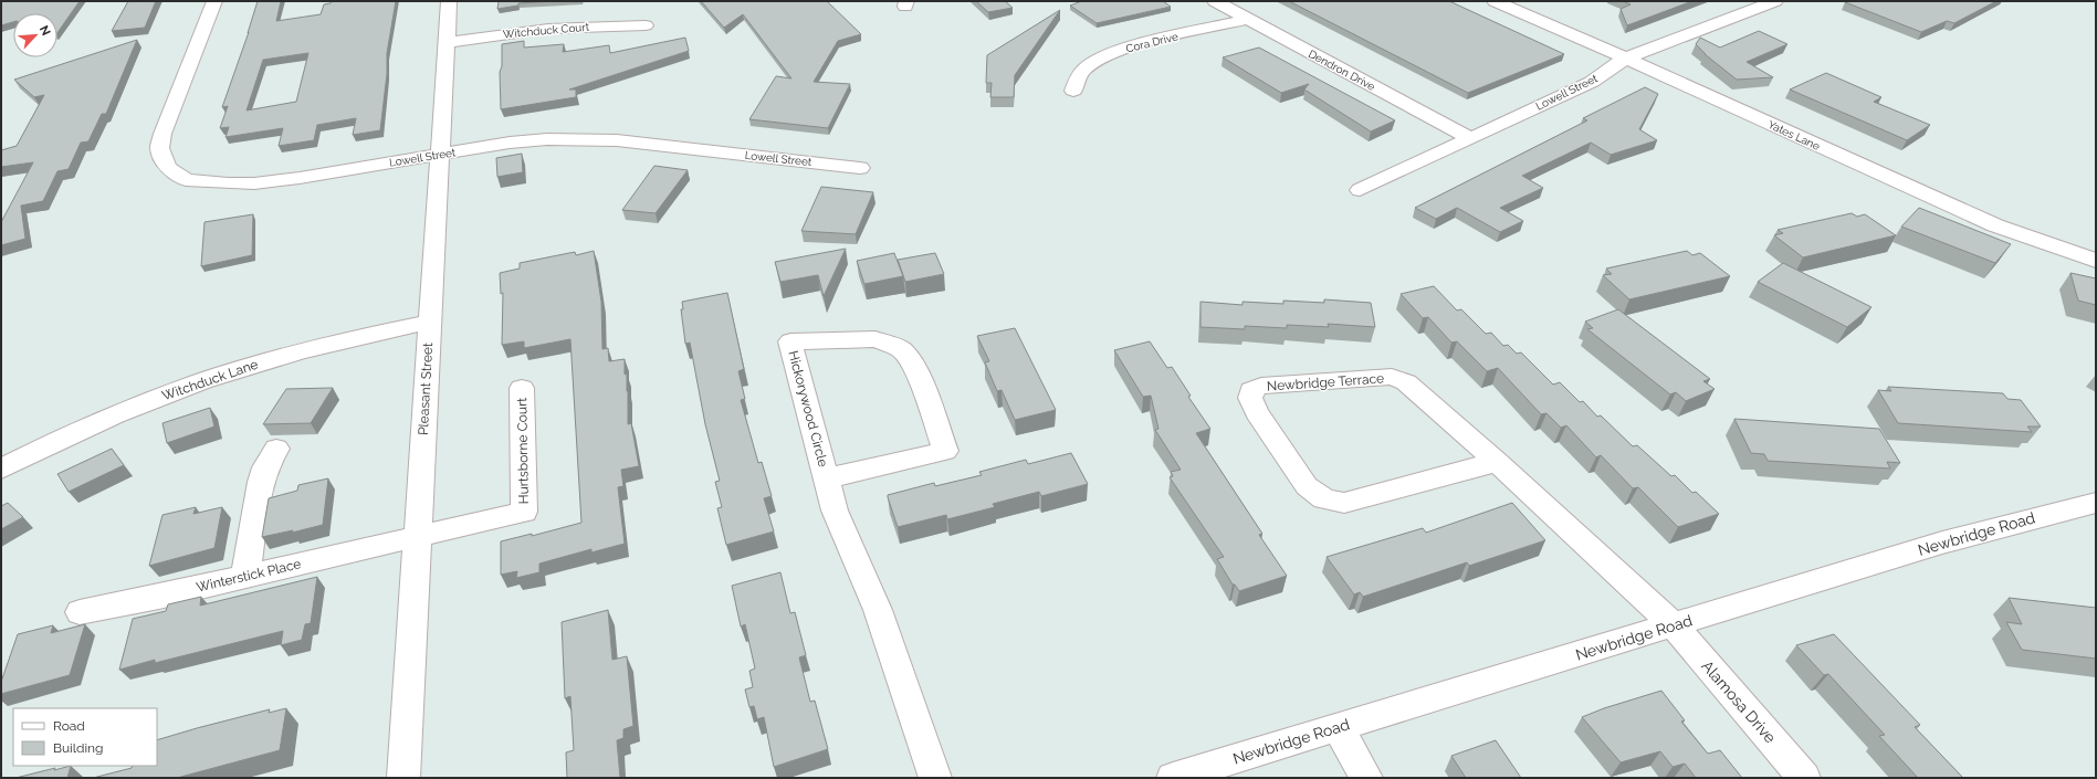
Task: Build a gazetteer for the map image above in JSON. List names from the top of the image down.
{
  "streets": {
    "street": [
      "Witchduck Court",
      "Cora Drive",
      "Dendron Drive",
      "Lowell Street",
      "Yates Lane",
      "Witchduck Lane",
      "Newbridge Terrace",
      "Pleasant Street",
      "Hickorywood Circle",
      "Hurtsborne Court",
      "Newbridge Road",
      "Winterstick Place",
      "Alamosa Drive"
    ]
  },
  "crossings": [
    ["Witchduck Court", "Pleasant Street"],
    ["Cora Drive", "Dendron Drive"],
    ["Dendron Drive", "Lowell Street"],
    ["Lowell Street", "Yates Lane"],
    ["Lowell Street", "Pleasant Street"],
    ["Witchduck Lane", "Pleasant Street"],
    ["Newbridge Terrace", "Newbridge Road"],
    ["Newbridge Terrace", "Alamosa Drive"],
    ["Pleasant Street", "Hurtsborne Court"],
    ["Pleasant Street", "Winterstick Place"],
    ["Hurtsborne Court", "Winterstick Place"],
    ["Newbridge Road", "Alamosa Drive"]
  ],
  "legend": ["Road", "Building"],
  "north": "top right"
}
